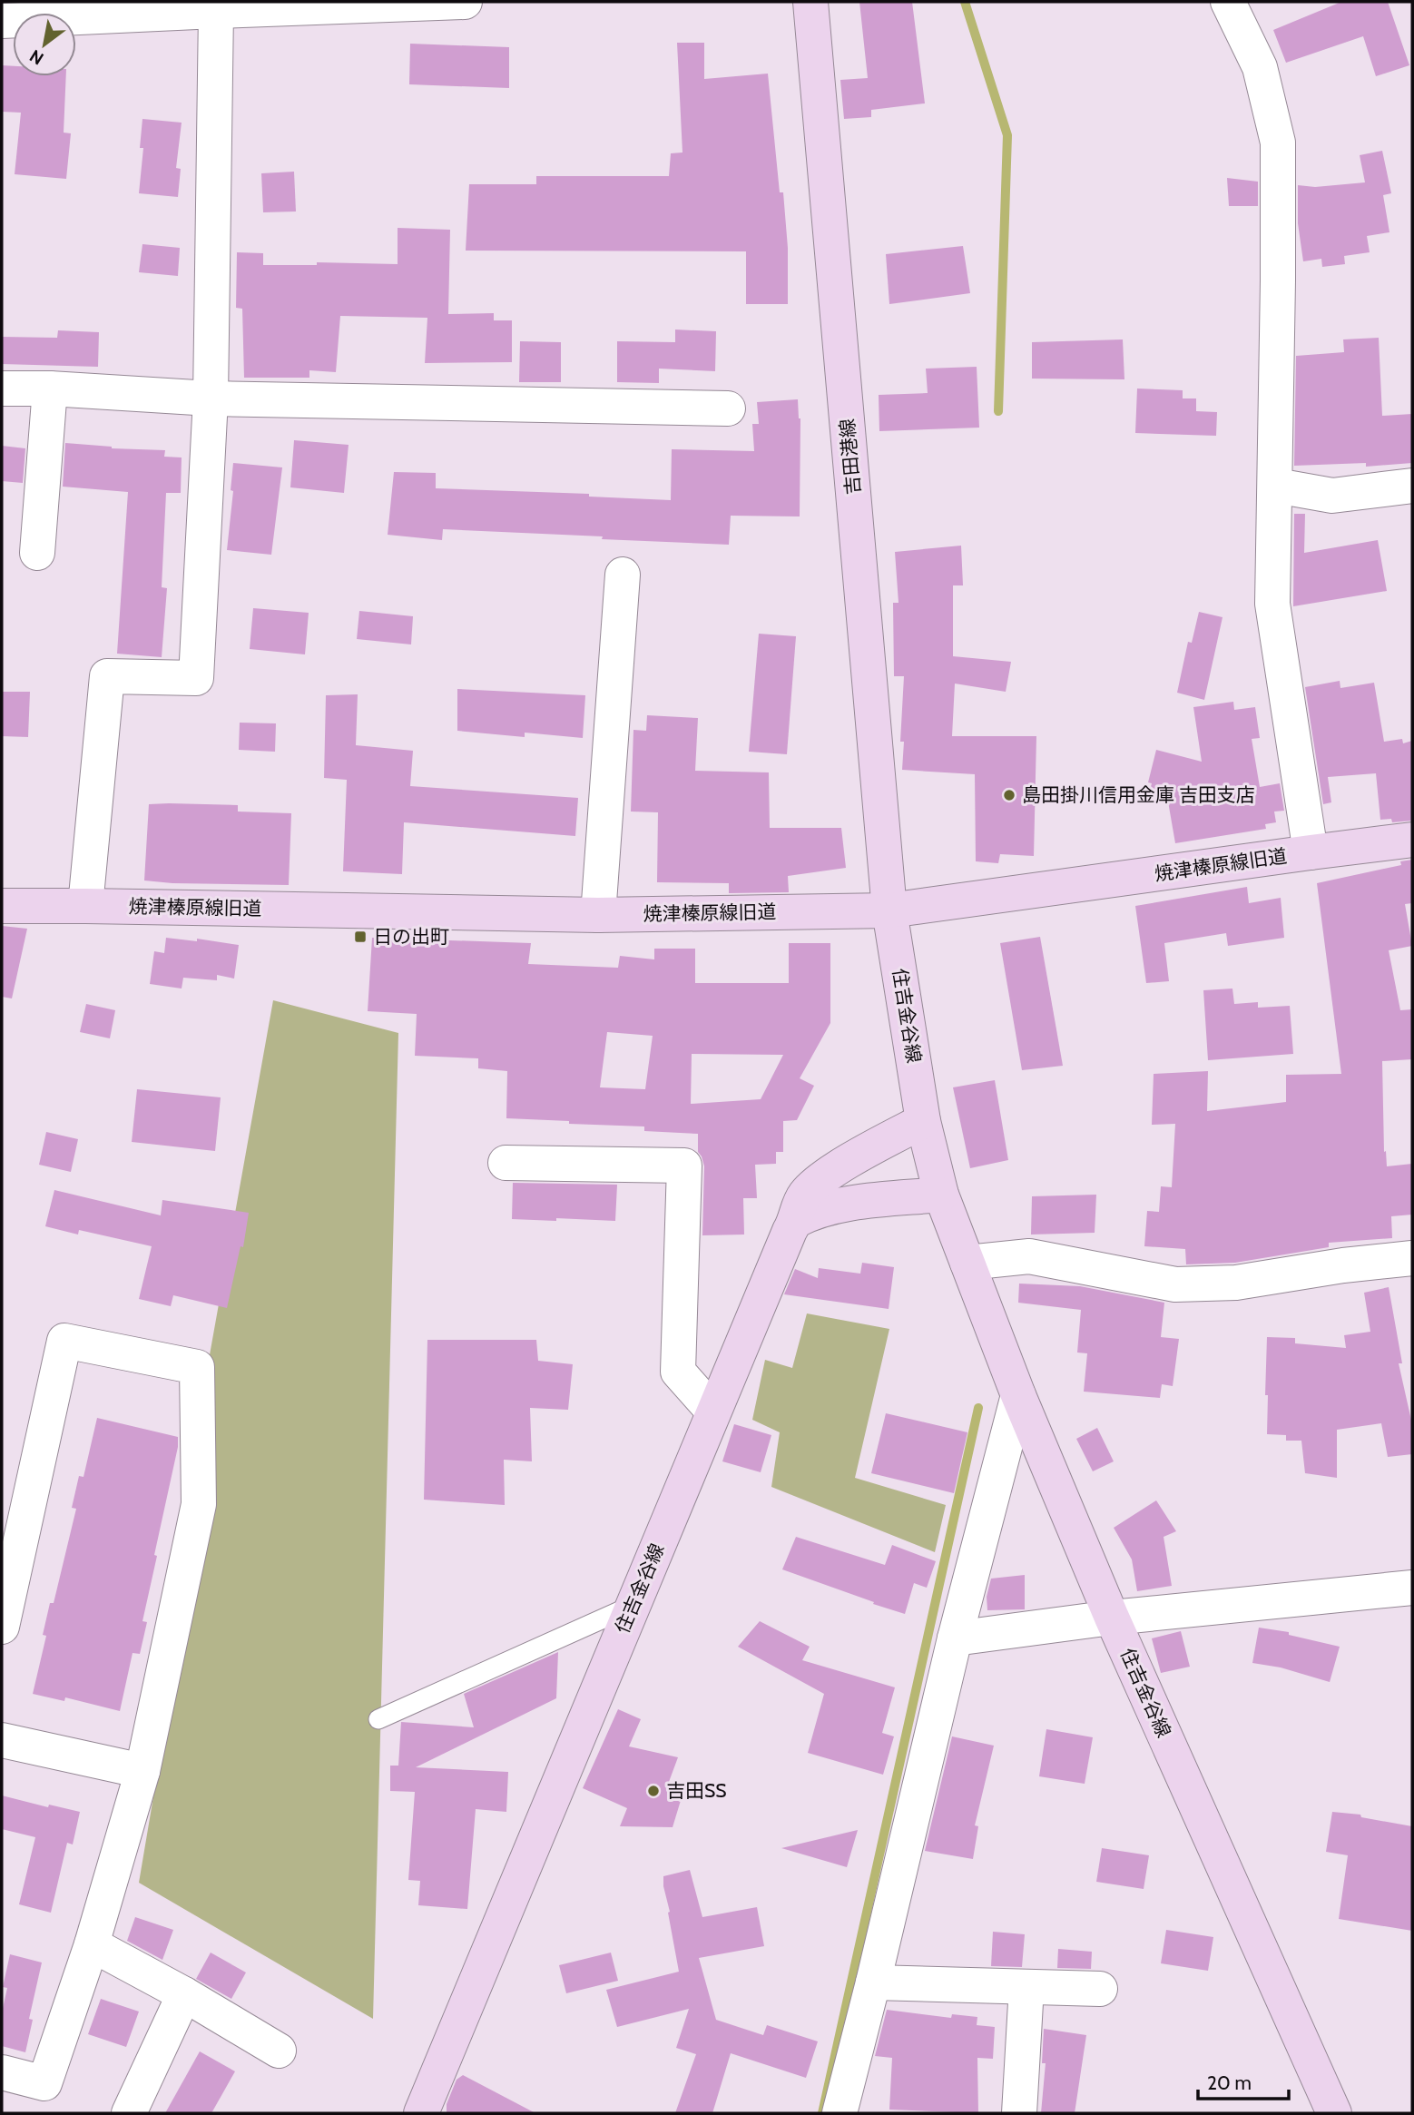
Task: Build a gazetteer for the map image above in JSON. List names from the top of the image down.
{
  "streets": {
    "main road": ["吉田港線", "焼津榛原線旧道", "住吉金谷線"]
  },
  "crossings": [
    ["吉田港線", "焼津榛原線旧道"],
    ["吉田港線", "住吉金谷線"],
    ["焼津榛原線旧道", "住吉金谷線"]
  ],
  "places": {
    "other": ["島田掛川信用金庫 吉田支店", "吉田SS"],
    "transit": ["日の出町"]
  },
  "scale_bar": "20 m",
  "north": "bottom left"
}
